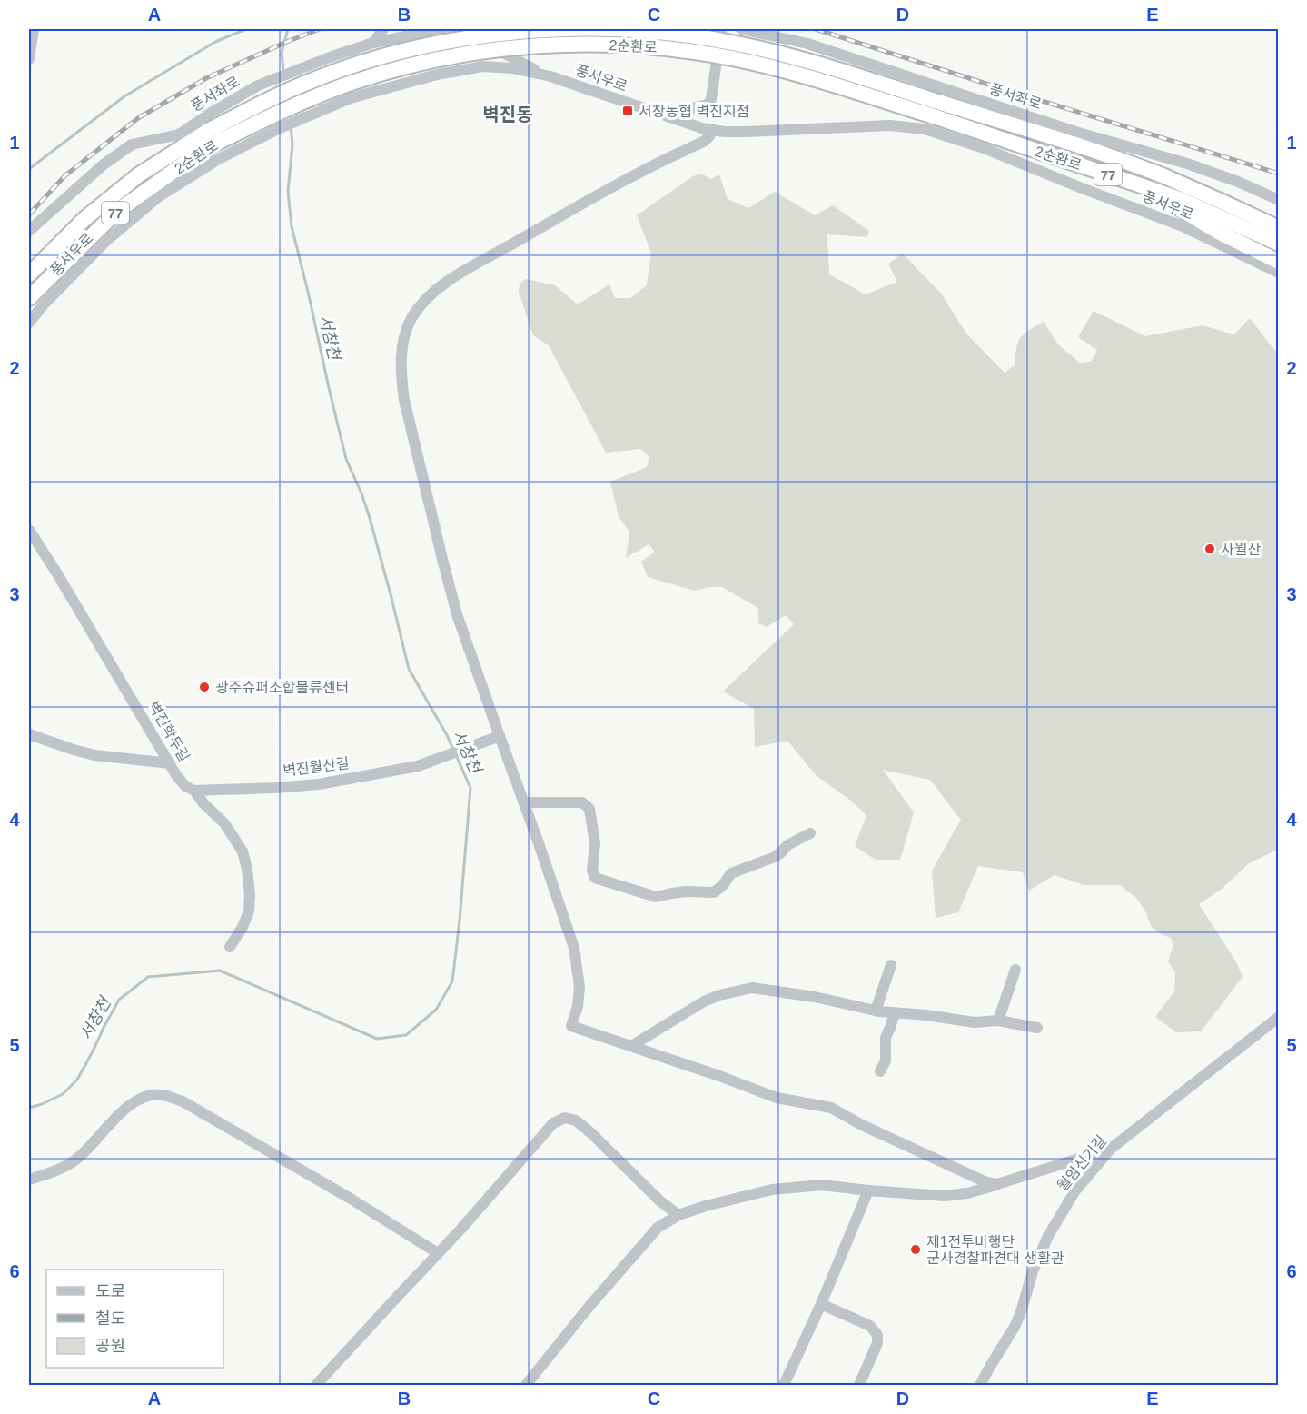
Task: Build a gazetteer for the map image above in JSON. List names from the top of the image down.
{
  "streets": {
    "highway": ["2순환로", "77"],
    "street": [
      "풍서우로",
      "풍서좌로",
      "벽진학두길",
      "벽진월산길",
      "월암신기길"
    ]
  },
  "crossings": [
    ["벽진학두길", "벽진월산길"]
  ],
  "districts": ["벽진동"],
  "water": ["서창천"],
  "places": {
    "transit": ["서창농협 벽진지점"],
    "other": ["사월산", "광주슈퍼조합물류센터", "제1전투비행단 군사경찰파견대 생활관"]
  },
  "legend": ["도로", "철도", "공원"],
  "grid": {
    "columns": [
      "A",
      "B",
      "C",
      "D",
      "E"
    ],
    "rows": [
      "1",
      "2",
      "3",
      "4",
      "5",
      "6"
    ]
  }
}
